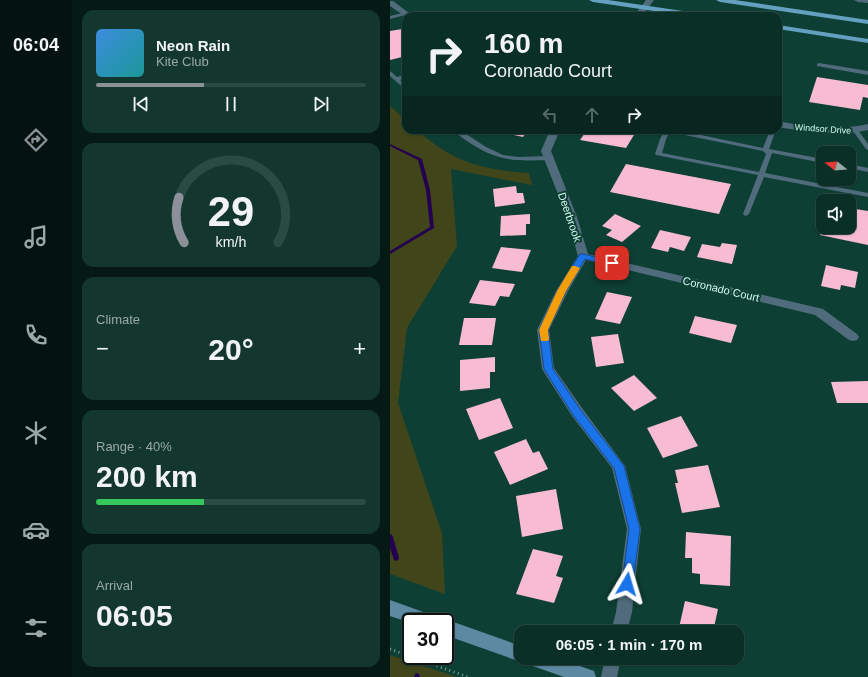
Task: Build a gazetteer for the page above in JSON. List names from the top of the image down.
{
  "streets": {
    "street": ["Windsor Drive", "Deerbrook", "Coronado Court"]
  },
  "crossings": [
    ["Deerbrook", "Coronado Court"]
  ],
  "north": "left",
  "page": {
    "tabs": "06:04",
    "turn": ["160 m", "Coronado Court"],
    "song": ["Neon Rain", "Kite Club"],
    "tile": [
      "Climate",
      ["Range · 40%", "200 km"],
      ["Arrival", "06:05"]
    ],
    "heat": ["−", "20°", "+"],
    "limit": "30",
    "trip": "06:05 · 1 min · 170 m",
    "gauge": ["29", "km/h"]
  }
}
